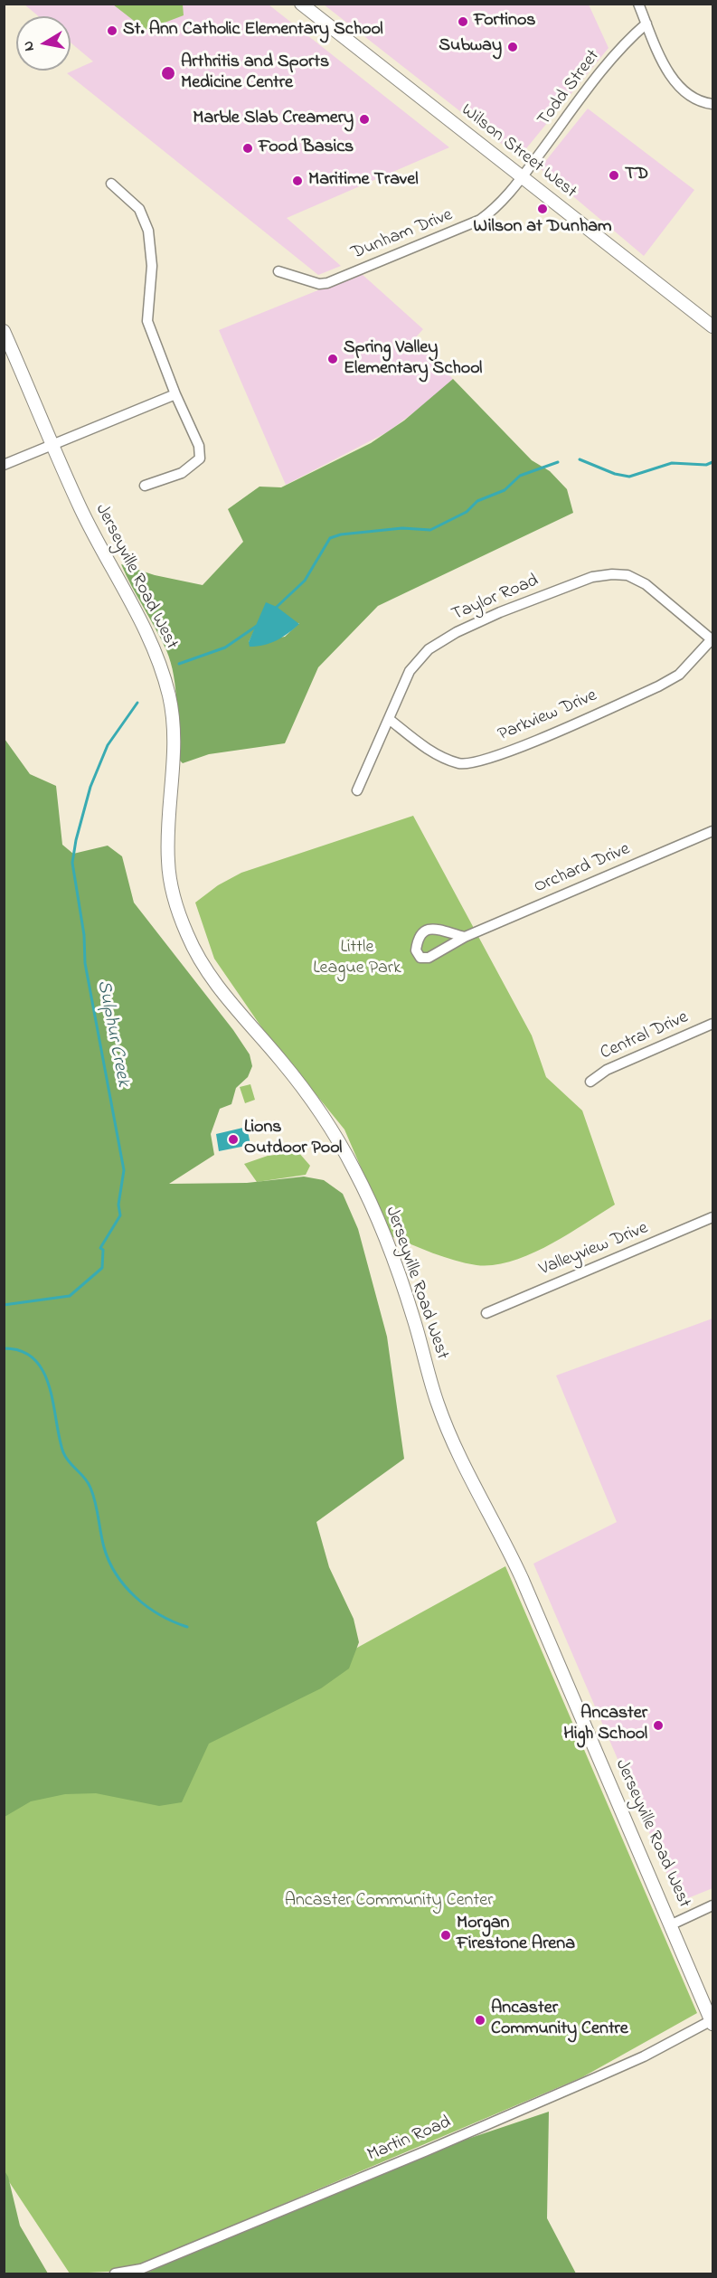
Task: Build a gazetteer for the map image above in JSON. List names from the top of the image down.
{
  "streets": {
    "main road": ["Wilson Street West", "Jerseyville Road West"],
    "street": [
      "Todd Street",
      "Dunham Drive",
      "Taylor Road",
      "Parkview Drive",
      "Orchard Drive",
      "Central Drive",
      "Valleyview Drive",
      "Martin Road"
    ]
  },
  "crossings": [
    ["Todd Street", "Wilson Street West"],
    ["Todd Street", "Dunham Drive"],
    ["Wilson Street West", "Dunham Drive"],
    ["Jerseyville Road West", "Martin Road"],
    ["Taylor Road", "Parkview Drive"]
  ],
  "water": ["Sulphur Creek"],
  "parks": ["Little League Park", "Ancaster Community Center"],
  "places": [
    "Fortinos",
    "St. Ann Catholic Elementary School",
    "Subway",
    "Arthritis and Sports Medicine Centre",
    "Marble Slab Creamery",
    "Food Basics",
    "TD",
    "Maritime Travel",
    "Wilson at Dunham",
    "Spring Valley Elementary School",
    "Lions Outdoor Pool",
    "Ancaster High School",
    "Morgan Firestone Arena",
    "Ancaster Community Centre"
  ],
  "north": "left"
}
